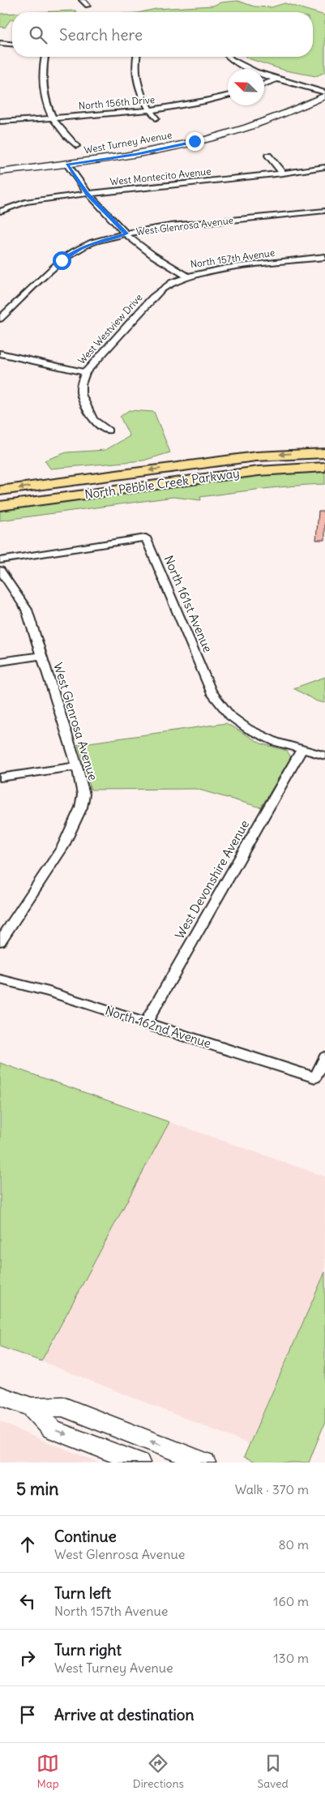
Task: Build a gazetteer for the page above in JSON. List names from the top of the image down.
{
  "streets": {
    "main road": ["North Pebble Creek Parkway"],
    "street": [
      "North 156th Drive",
      "West Turney Avenue",
      "West Montecito Avenue",
      "West Glenrosa Avenue",
      "North 157th Avenue",
      "West Westview Drive",
      "North 161st Avenue",
      "West Devonshire Avenue",
      "North 162nd Avenue"
    ]
  },
  "crossings": [
    ["West Turney Avenue", "North 157th Avenue"],
    ["West Montecito Avenue", "North 157th Avenue"],
    ["West Glenrosa Avenue", "North 157th Avenue"],
    ["North 157th Avenue", "West Westview Drive"],
    ["North 161st Avenue", "West Devonshire Avenue"],
    ["West Devonshire Avenue", "North 162nd Avenue"]
  ],
  "north": "top left",
  "page": {
    "search": "Search here",
    "heading": ["5 min", "Walk · 370 m"],
    "list": [
      ["Continue", "West Glenrosa Avenue", "80 m"],
      ["Turn left", "North 157th Avenue", "160 m"],
      ["Turn right", "West Turney Avenue", "130 m"],
      "Arrive at destination"
    ],
    "nav": ["Map", "Directions", "Saved"]
  }
}
